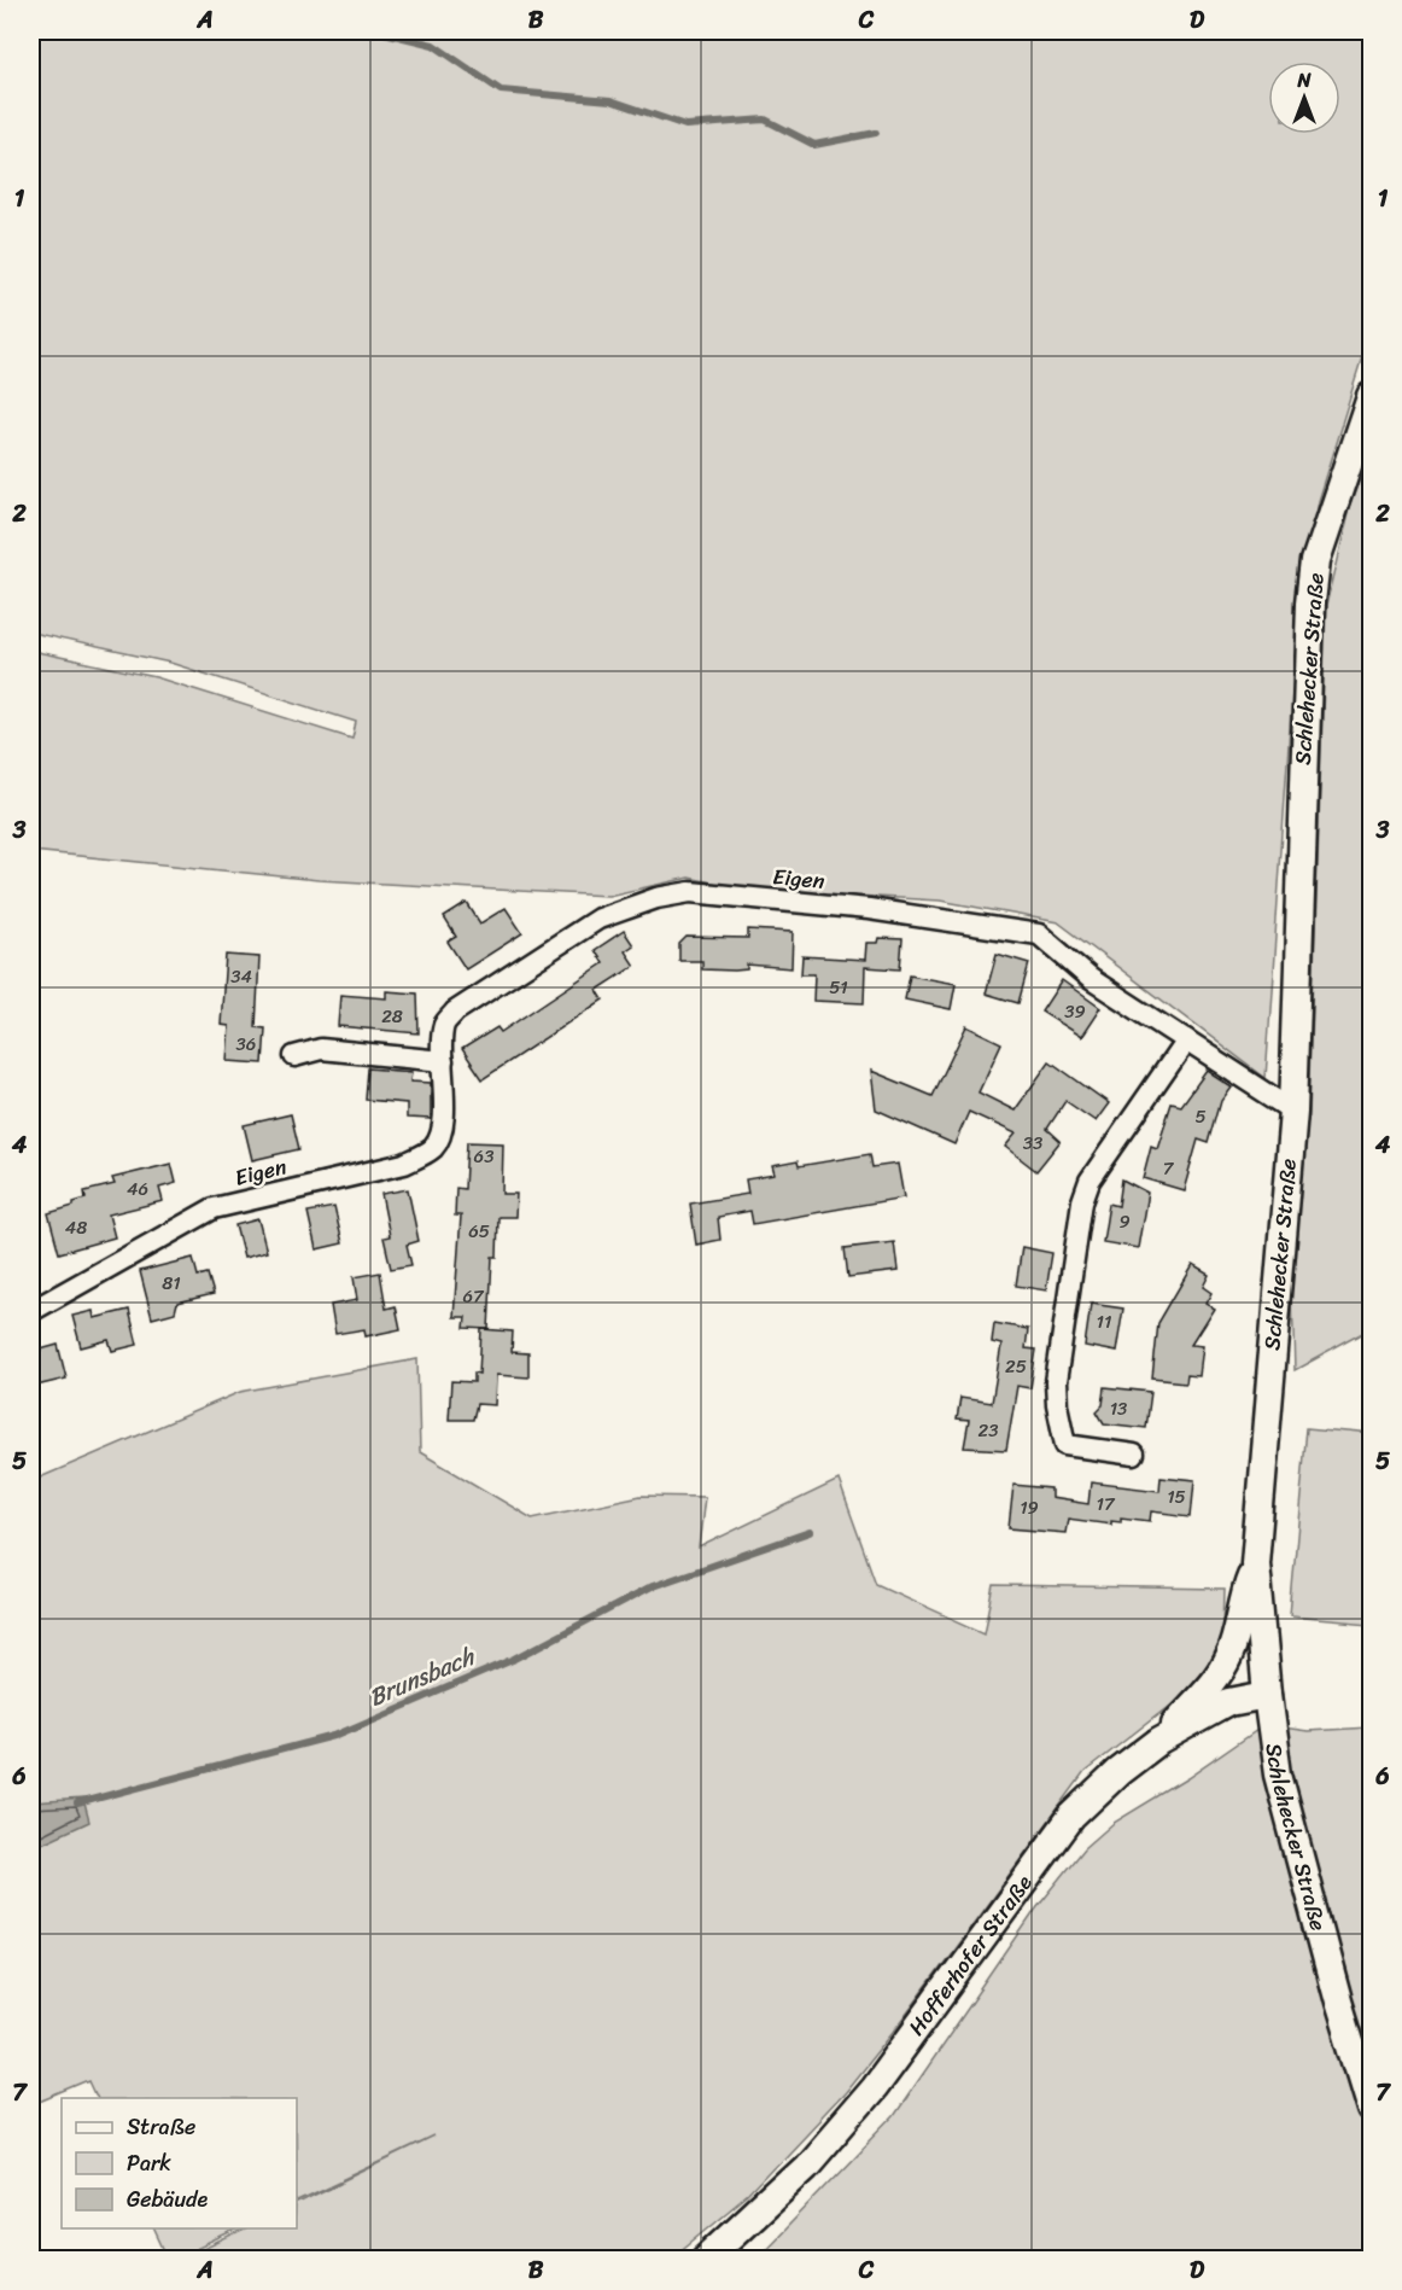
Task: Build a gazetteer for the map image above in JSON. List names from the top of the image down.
{
  "streets": {
    "main road": ["Schlehecker Straße", "Hofferhofer Straße"],
    "street": ["Eigen"]
  },
  "crossings": [
    ["Schlehecker Straße", "Eigen"],
    ["Schlehecker Straße", "Hofferhofer Straße"]
  ],
  "water": ["Brunsbach"],
  "house_numbers": [
    "34",
    "51",
    "39",
    "28",
    "36",
    "5",
    "33",
    "63",
    "7",
    "46",
    "9",
    "48",
    "65",
    "81",
    "67",
    "11",
    "25",
    "13",
    "23",
    "15",
    "17",
    "19"
  ],
  "legend": ["Straße", "Park", "Gebäude"],
  "north": "top",
  "grid": {
    "columns": [
      "A",
      "B",
      "C",
      "D"
    ],
    "rows": [
      "1",
      "2",
      "3",
      "4",
      "5",
      "6",
      "7"
    ]
  }
}
